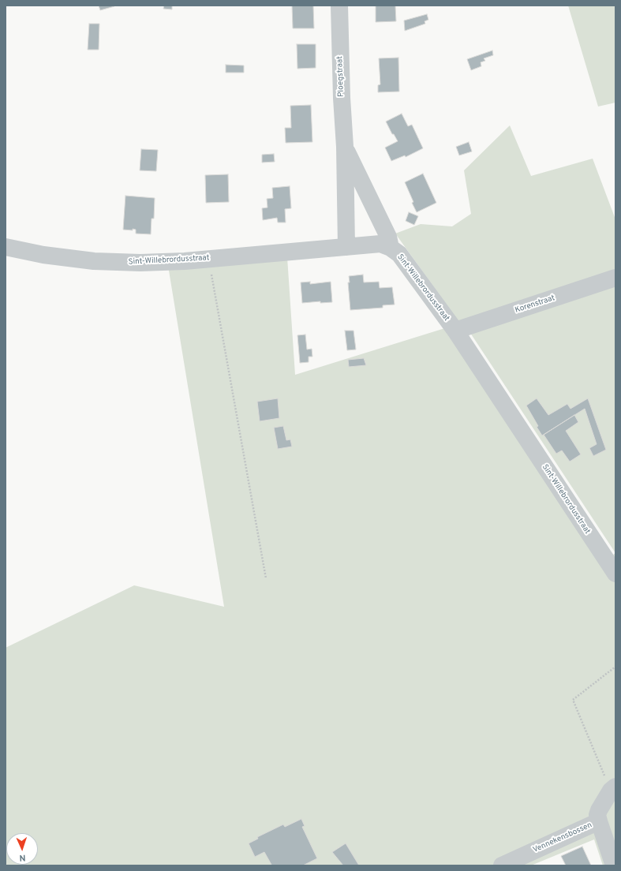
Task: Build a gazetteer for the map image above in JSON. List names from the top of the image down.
{
  "streets": {
    "street": [
      "Ploegstraat",
      "Sint-Willebrordusstraat",
      "Korenstraat",
      "Vennekensbossen"
    ]
  },
  "crossings": [
    ["Ploegstraat", "Sint-Willebrordusstraat"],
    ["Sint-Willebrordusstraat", "Korenstraat"]
  ],
  "north": "bottom"
}
